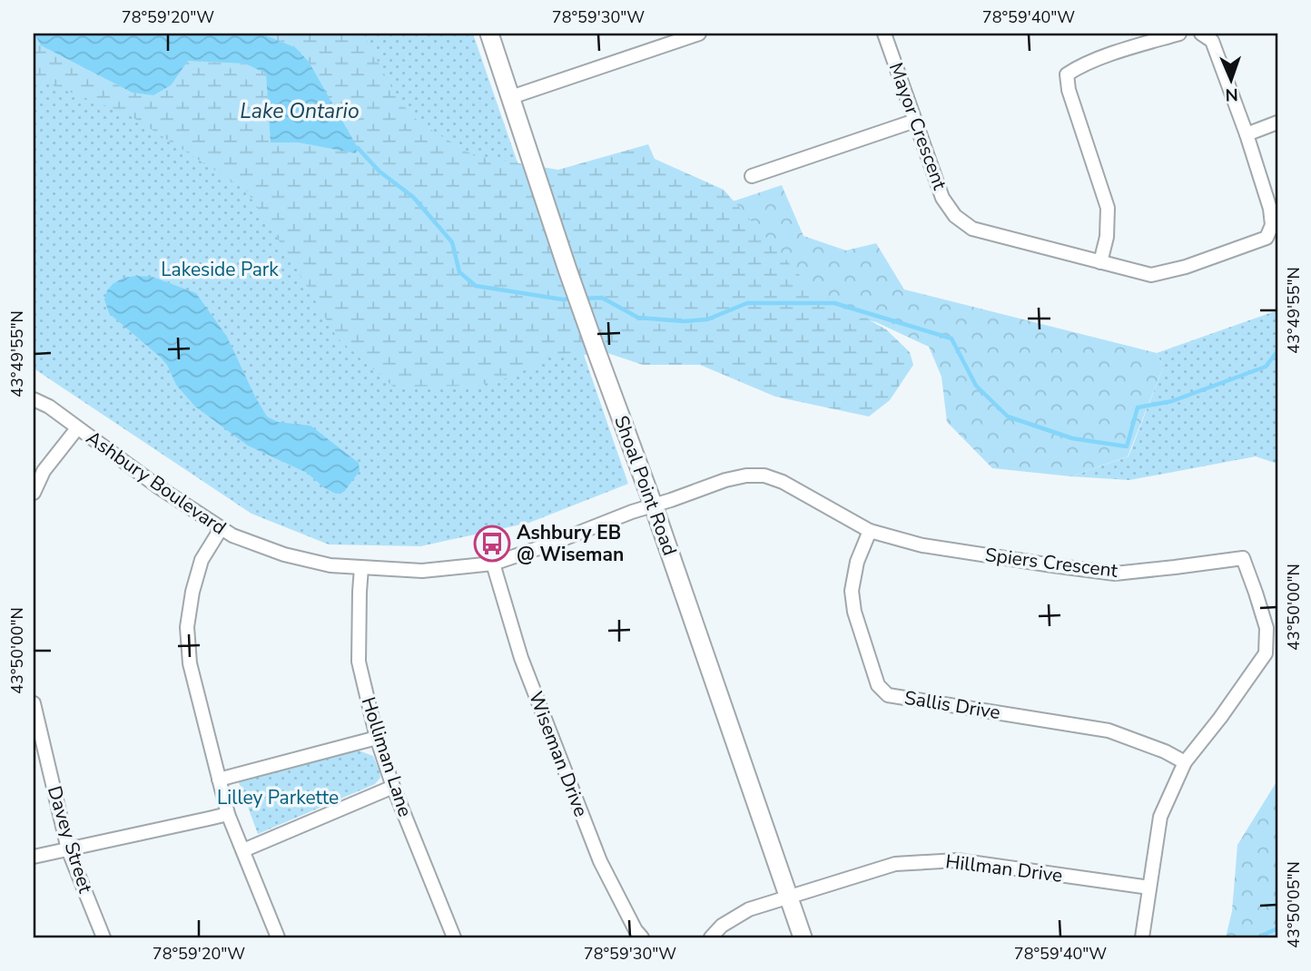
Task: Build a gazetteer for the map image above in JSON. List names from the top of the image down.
{
  "streets": {
    "street": [
      "Mayor Crescent",
      "Ashbury Boulevard",
      "Shoal Point Road",
      "Spiers Crescent",
      "Sallis Drive",
      "Wiseman Drive",
      "Holliman Lane",
      "Davey Street",
      "Hillman Drive"
    ]
  },
  "crossings": [
    ["Ashbury Boulevard", "Shoal Point Road"],
    ["Ashbury Boulevard", "Spiers Crescent"],
    ["Ashbury Boulevard", "Wiseman Drive"],
    ["Ashbury Boulevard", "Holliman Lane"],
    ["Shoal Point Road", "Spiers Crescent"],
    ["Shoal Point Road", "Hillman Drive"],
    ["Spiers Crescent", "Sallis Drive"],
    ["Spiers Crescent", "Hillman Drive"]
  ],
  "water": ["Lake Ontario"],
  "parks": ["Lakeside Park", "Lilley Parkette"],
  "places": {
    "bus stop": ["Ashbury EB @ Wiseman"]
  },
  "north": "bottom",
  "coordinates": [
    "78°59'20\"W",
    "78°59'30\"W",
    "78°59'40\"W",
    "43°49'55\"N",
    "43°50'00\"N",
    "43°50'05\"N"
  ]
}
